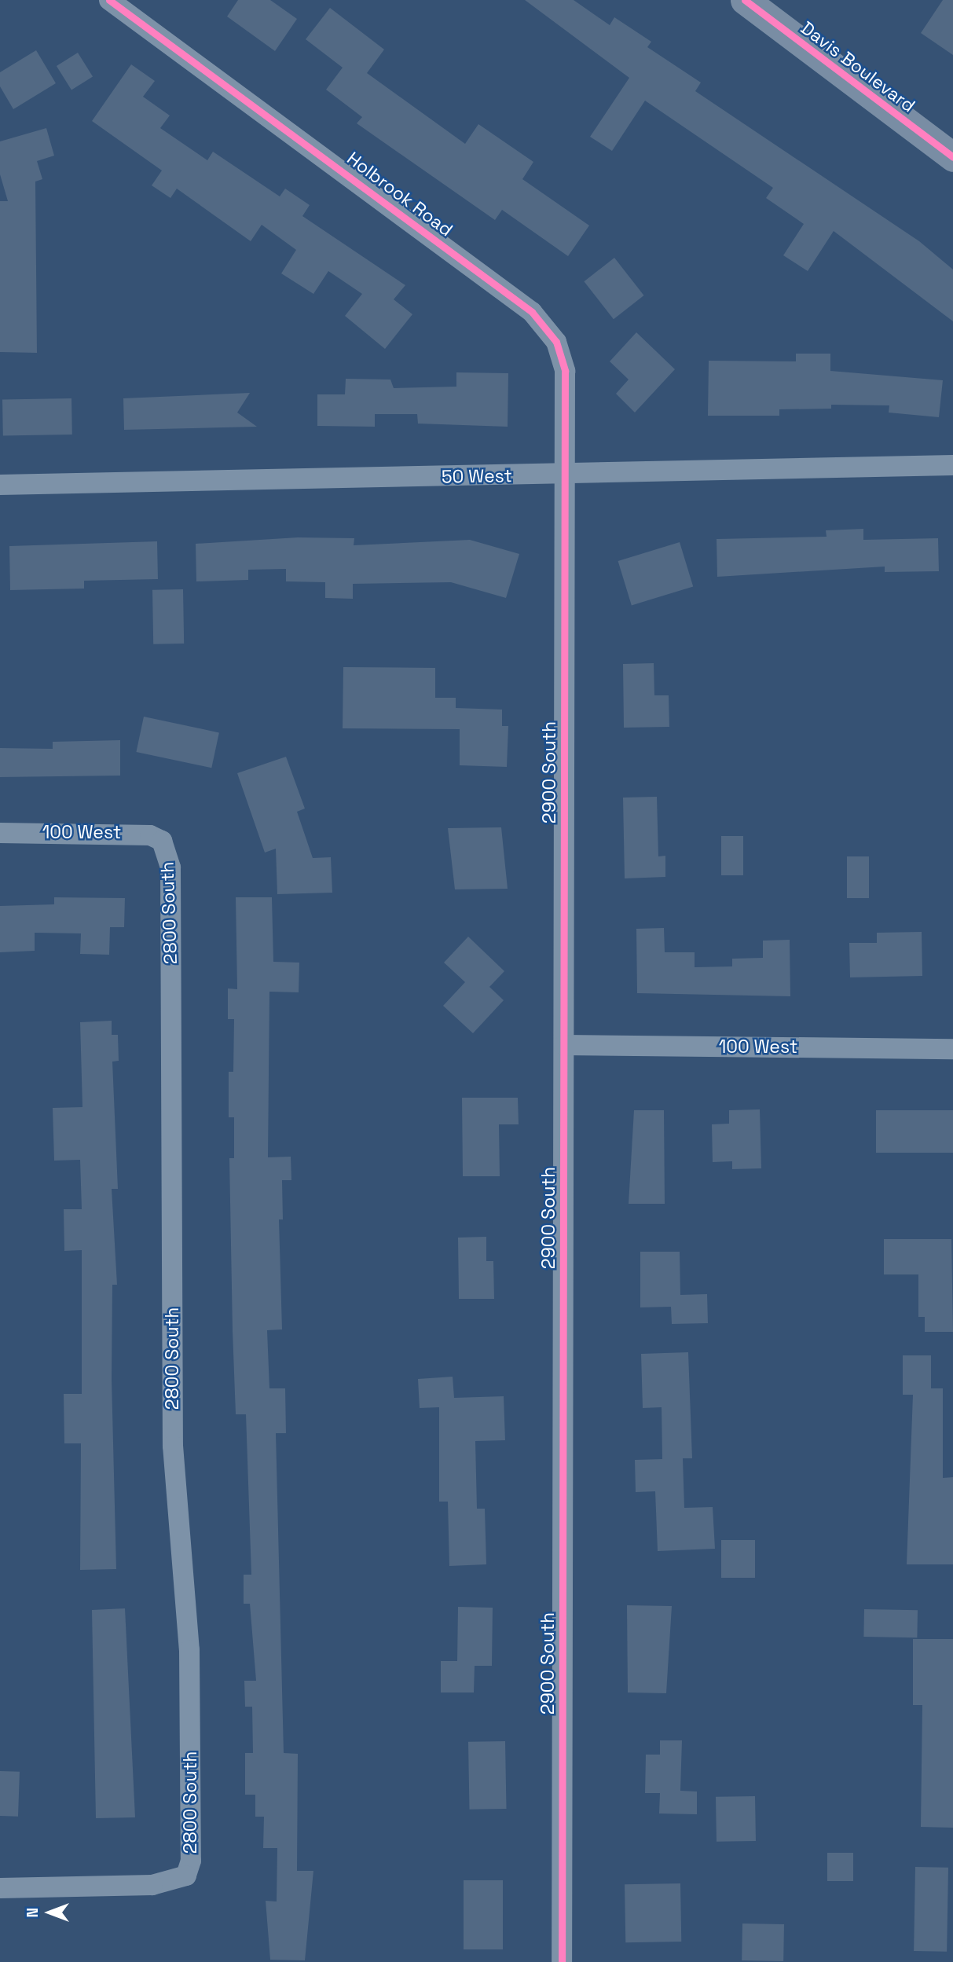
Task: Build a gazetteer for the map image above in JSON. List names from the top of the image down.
{
  "streets": {
    "street": [
      "Davis Boulevard",
      "Holbrook Road",
      "50 West",
      "2900 South",
      "100 West",
      "2800 South"
    ]
  },
  "crossings": [
    ["Holbrook Road", "50 West"],
    ["Holbrook Road", "2900 South"],
    ["50 West", "2900 South"],
    ["2900 South", "100 West"],
    ["100 West", "2800 South"]
  ],
  "north": "left"
}
